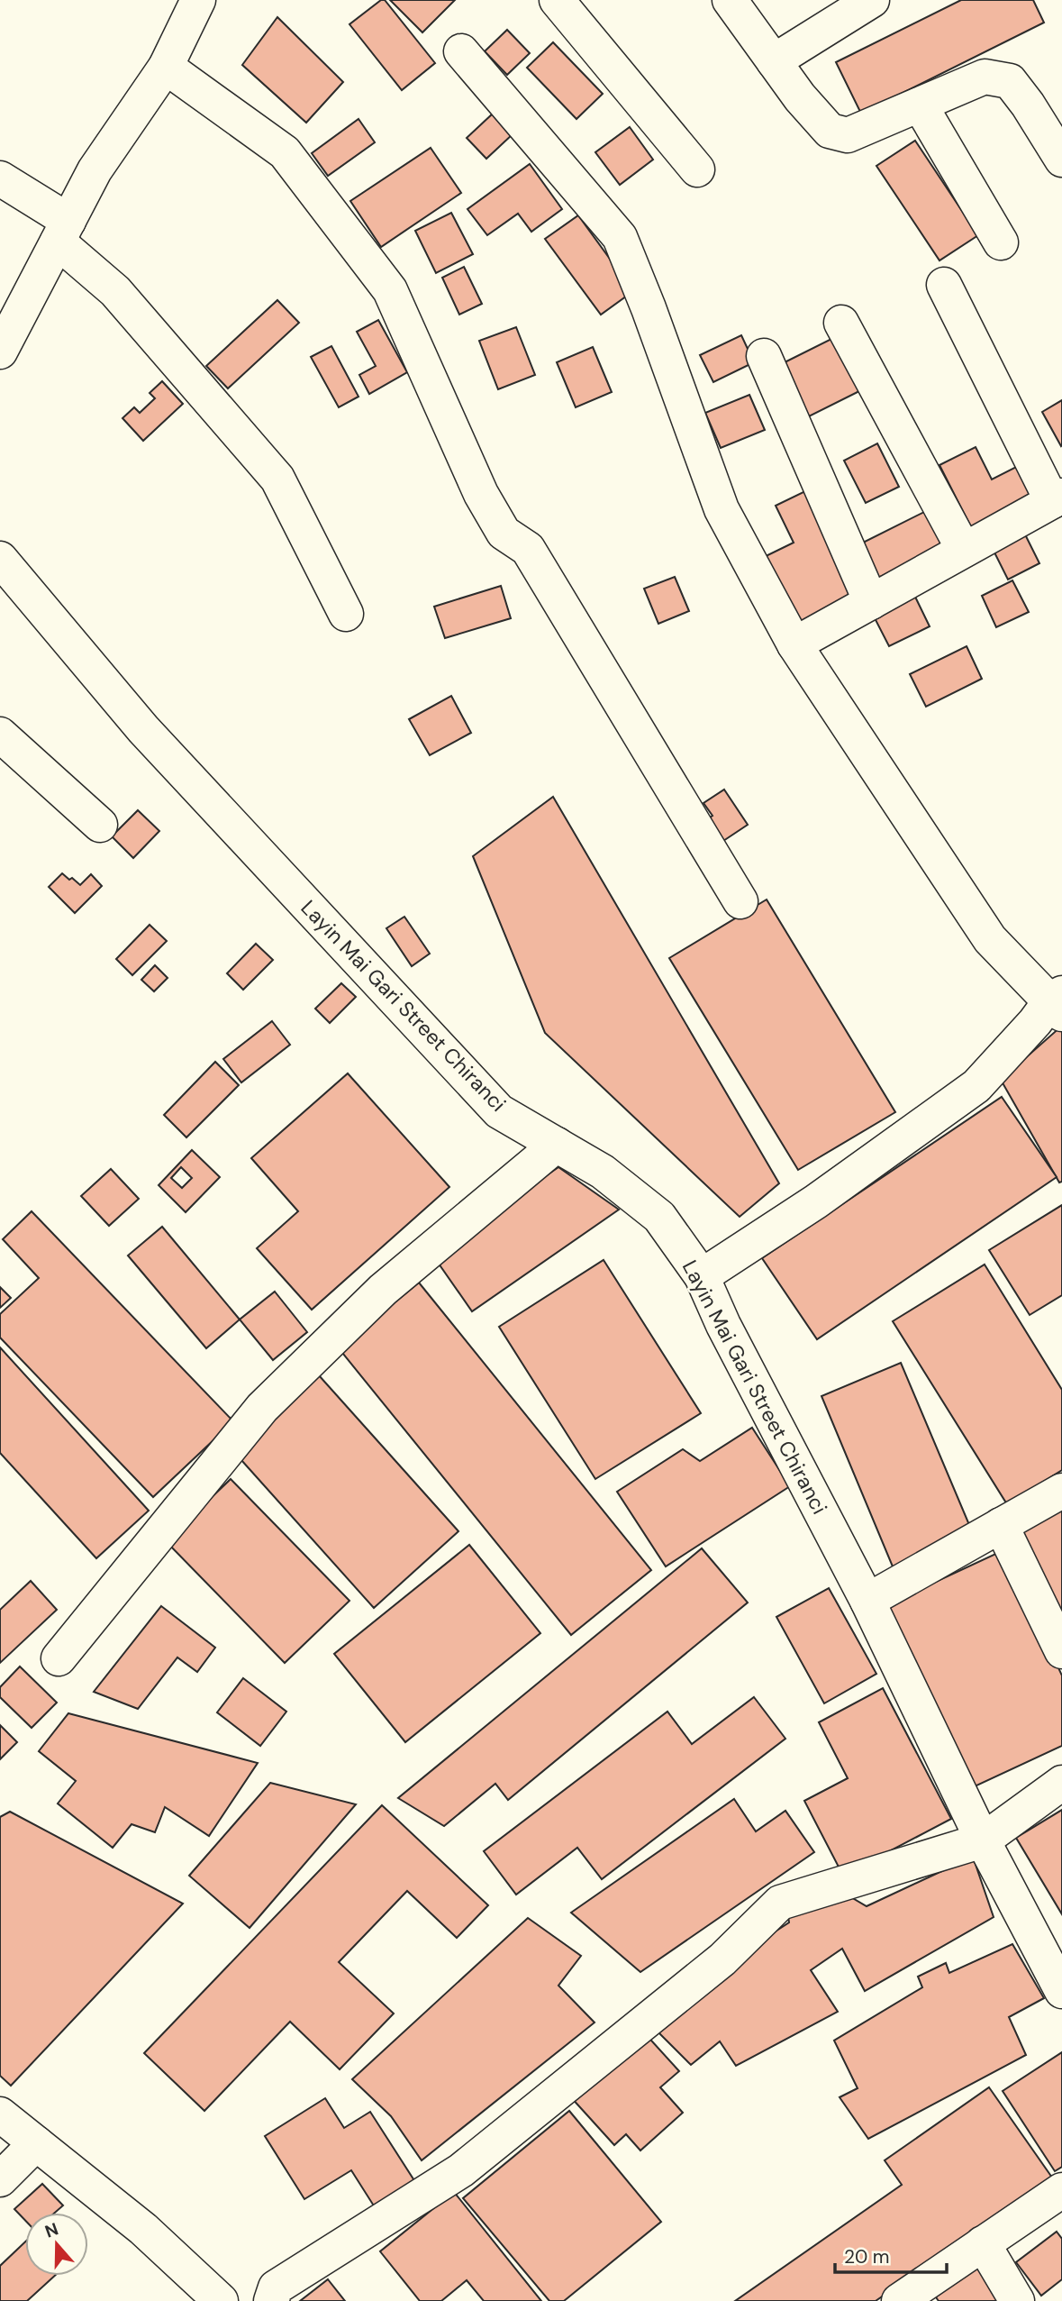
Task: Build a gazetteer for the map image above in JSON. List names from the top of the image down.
{
  "streets": {
    "street": ["Layin Mai Gari Street Chiranci"]
  },
  "scale_bar": "20 m",
  "north": "top"
}
